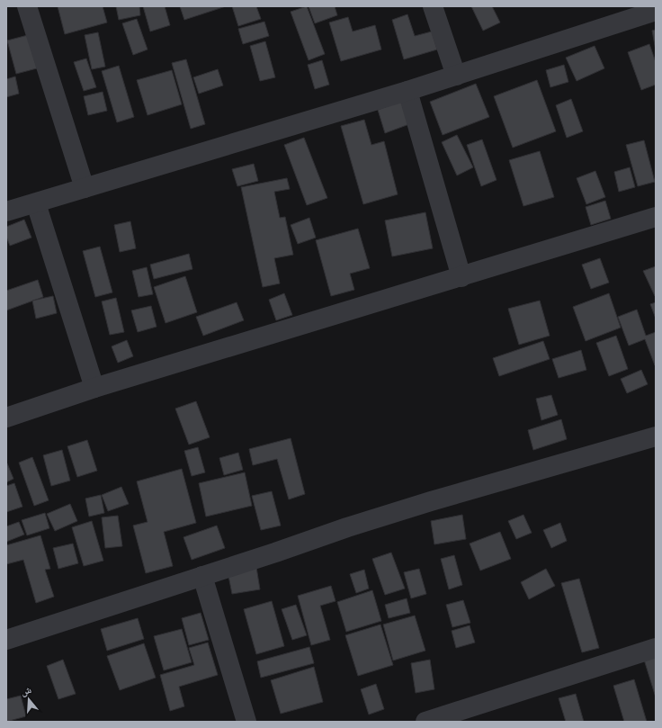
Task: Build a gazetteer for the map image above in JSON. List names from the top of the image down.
{
  "north": "top"
}
